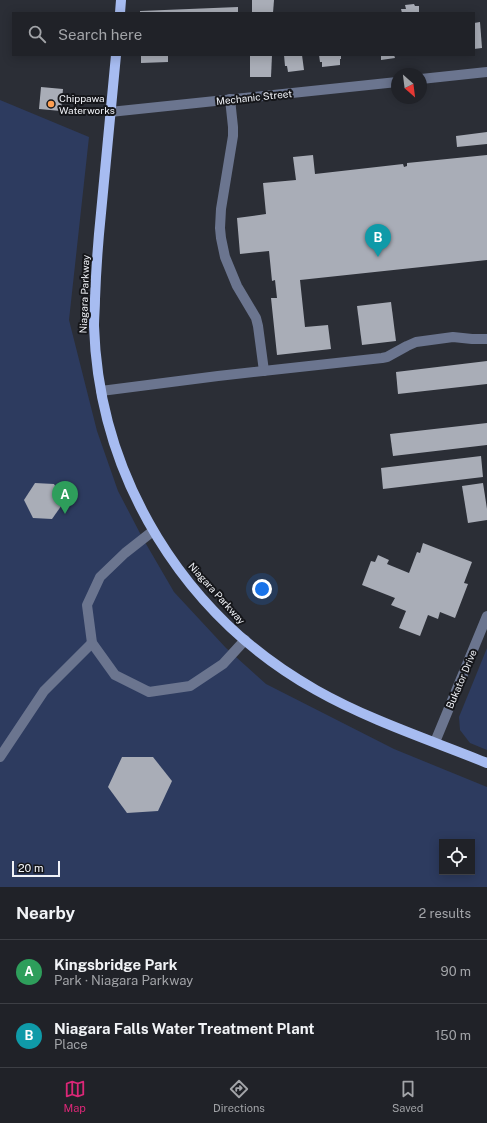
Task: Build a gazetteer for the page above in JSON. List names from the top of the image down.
{
  "streets": {
    "main road": ["Niagara Parkway"],
    "street": ["Mechanic Street", "Bukator Drive"]
  },
  "crossings": [
    ["Mechanic Street", "Niagara Parkway"],
    ["Niagara Parkway", "Bukator Drive"]
  ],
  "places": ["Chippawa Waterworks"],
  "scale_bar": "20 m",
  "north": "bottom right",
  "page": {
    "search": "Search here",
    "pins": ["B", "A"],
    "scale": "20 m",
    "heading": ["Nearby", "2 results"],
    "list": [
      {
        "mark": "A",
        "name": "Kingsbridge Park",
        "note": "Park · Niagara Parkway",
        "value": "90 m"
      },
      {
        "mark": "B",
        "name": "Niagara Falls Water Treatment Plant",
        "note": "Place",
        "value": "150 m"
      }
    ],
    "nav": ["Map", "Directions", "Saved"]
  }
}
